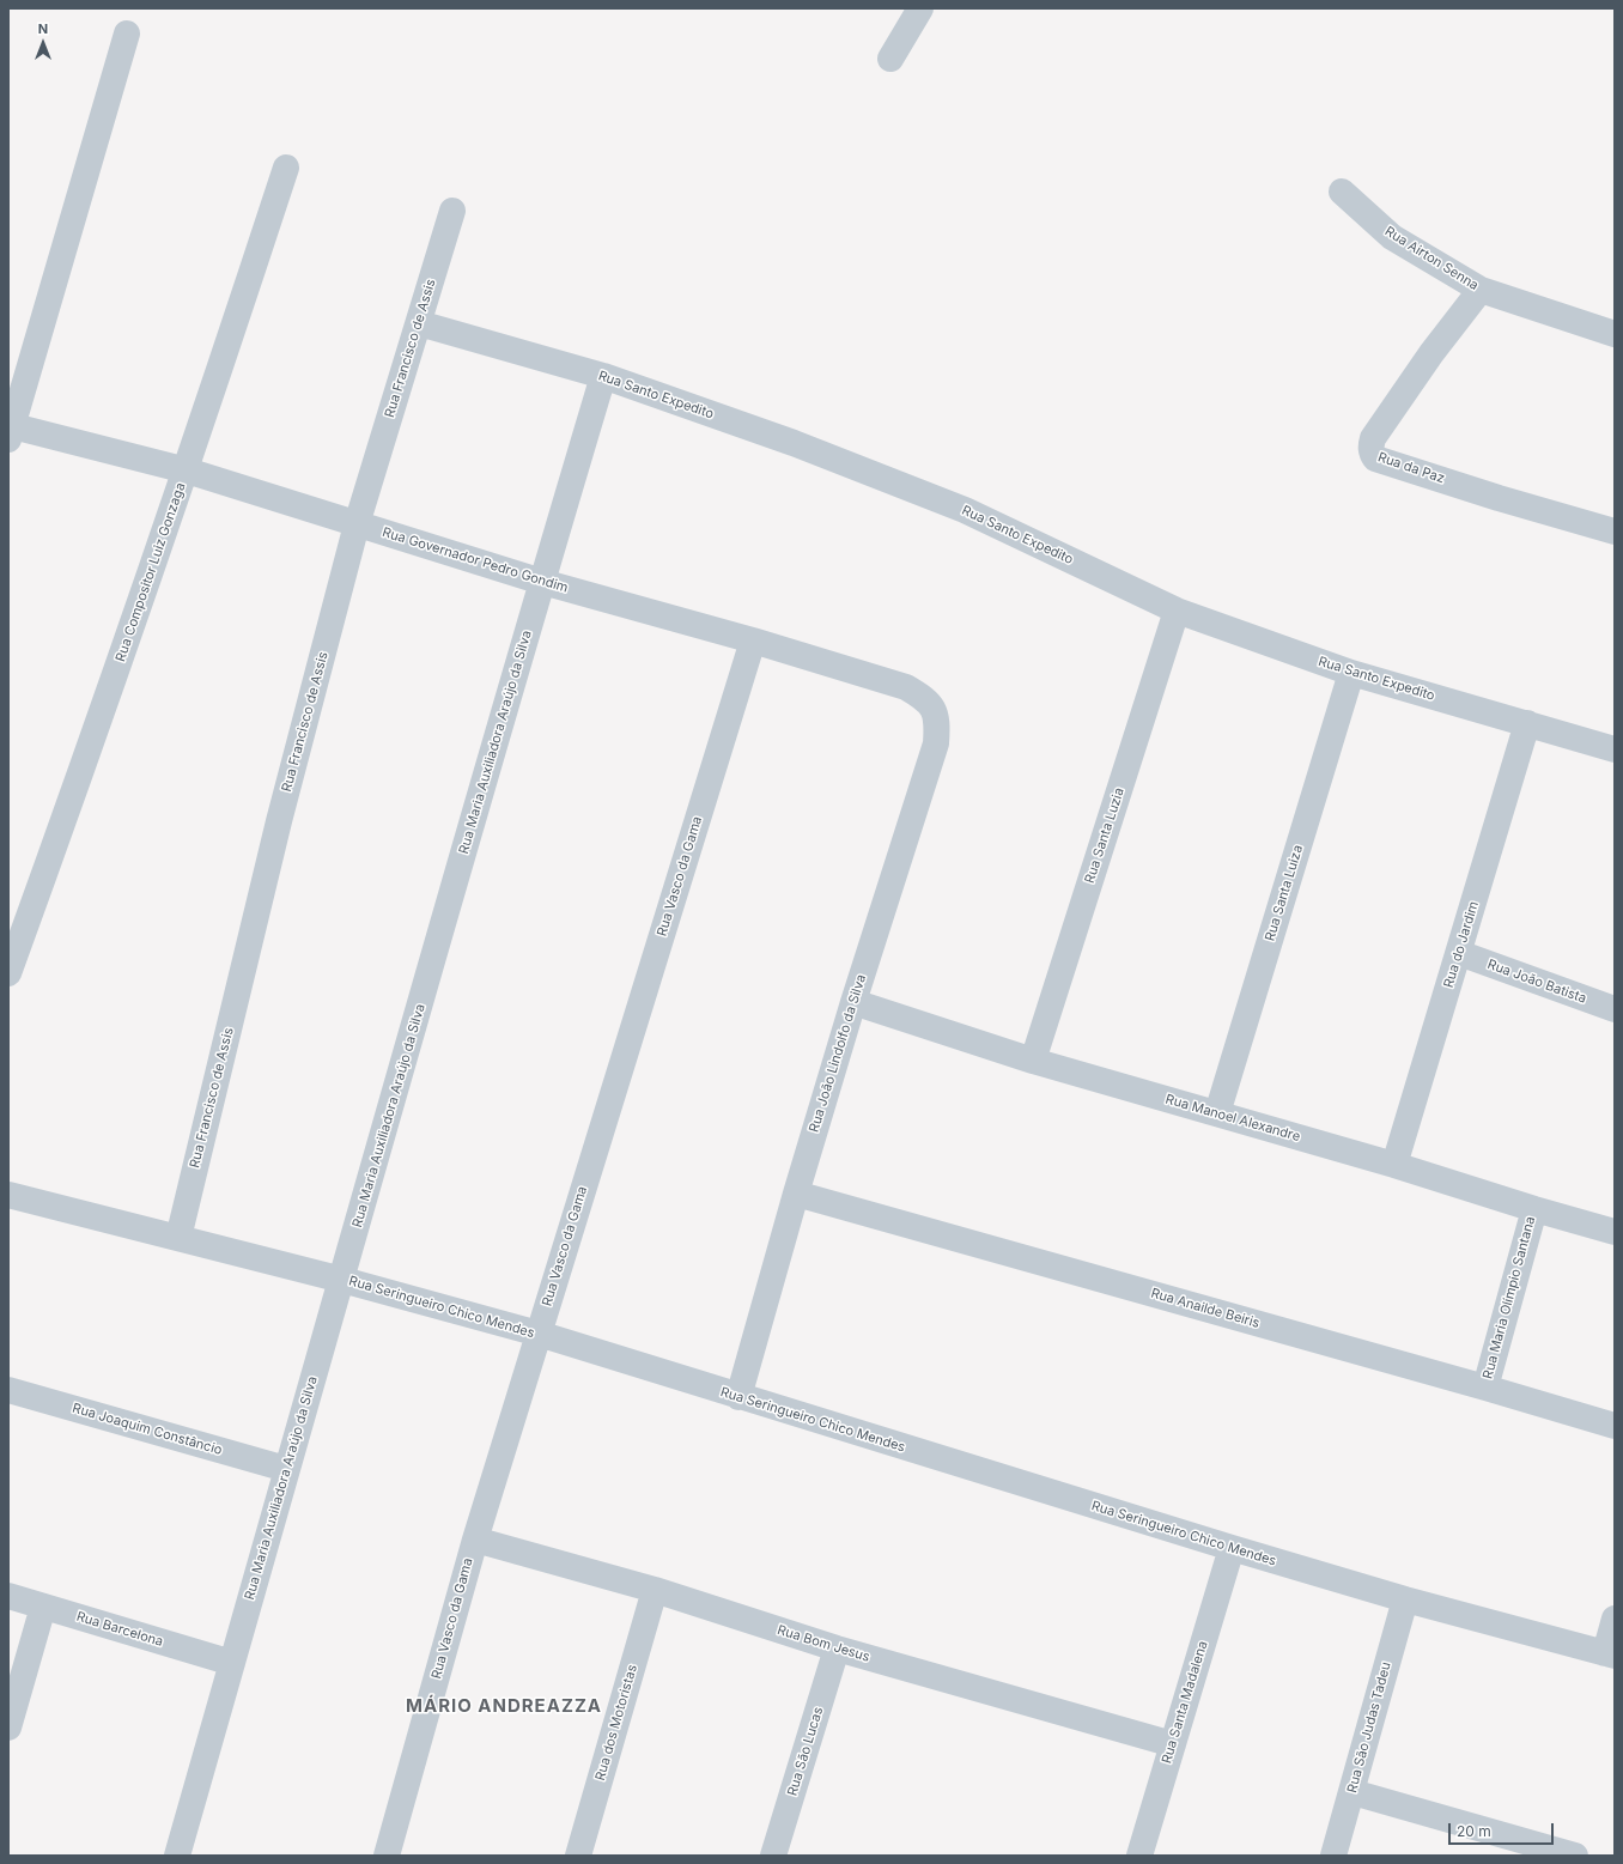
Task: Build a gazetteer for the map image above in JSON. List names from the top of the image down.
{
  "streets": {
    "street": [
      "Rua Airton Senna",
      "Rua Francisco de Assis",
      "Rua Santo Expedito",
      "Rua da Paz",
      "Rua Governador Pedro Gondim",
      "Rua Compositor Luiz Gonzaga",
      "Rua Maria Auxiliadora Araújo da Silva",
      "Rua Santa Luzia",
      "Rua Vasco da Gama",
      "Rua Santa Luiza",
      "Rua do Jardim",
      "Rua João Batista",
      "Rua João Lindolfo da Silva",
      "Rua Manoel Alexandre",
      "Rua Maria Olímpio Santana",
      "Rua Seringueiro Chico Mendes",
      "Rua Anailde Beiris",
      "Rua Joaquim Constâncio",
      "Rua Barcelona",
      "Rua Bom Jesus",
      "Rua Santa Madalena",
      "Rua dos Motoristas",
      "Rua São Judas Tadeu",
      "Rua São Lucas"
    ]
  },
  "crossings": [
    ["Rua Airton Senna", "Rua da Paz"],
    ["Rua Francisco de Assis", "Rua Santo Expedito"],
    ["Rua Francisco de Assis", "Rua Governador Pedro Gondim"],
    ["Rua Francisco de Assis", "Rua Seringueiro Chico Mendes"],
    ["Rua Santo Expedito", "Rua Maria Auxiliadora Araújo da Silva"],
    ["Rua Santo Expedito", "Rua Santa Luzia"],
    ["Rua Santo Expedito", "Rua Santa Luiza"],
    ["Rua Santo Expedito", "Rua do Jardim"],
    ["Rua Governador Pedro Gondim", "Rua Compositor Luiz Gonzaga"],
    ["Rua Governador Pedro Gondim", "Rua Maria Auxiliadora Araújo da Silva"],
    ["Rua Governador Pedro Gondim", "Rua Vasco da Gama"],
    ["Rua Governador Pedro Gondim", "Rua João Lindolfo da Silva"],
    ["Rua Maria Auxiliadora Araújo da Silva", "Rua Seringueiro Chico Mendes"],
    ["Rua Maria Auxiliadora Araújo da Silva", "Rua Joaquim Constâncio"],
    ["Rua Maria Auxiliadora Araújo da Silva", "Rua Barcelona"],
    ["Rua Santa Luzia", "Rua Manoel Alexandre"],
    ["Rua Vasco da Gama", "Rua Seringueiro Chico Mendes"],
    ["Rua Vasco da Gama", "Rua Bom Jesus"],
    ["Rua Santa Luiza", "Rua Manoel Alexandre"],
    ["Rua do Jardim", "Rua João Batista"],
    ["Rua do Jardim", "Rua Manoel Alexandre"],
    ["Rua João Lindolfo da Silva", "Rua Manoel Alexandre"],
    ["Rua João Lindolfo da Silva", "Rua Seringueiro Chico Mendes"],
    ["Rua João Lindolfo da Silva", "Rua Anailde Beiris"],
    ["Rua Manoel Alexandre", "Rua Maria Olímpio Santana"],
    ["Rua Maria Olímpio Santana", "Rua Anailde Beiris"],
    ["Rua Seringueiro Chico Mendes", "Rua Santa Madalena"],
    ["Rua Seringueiro Chico Mendes", "Rua São Judas Tadeu"],
    ["Rua Bom Jesus", "Rua Santa Madalena"],
    ["Rua Bom Jesus", "Rua dos Motoristas"],
    ["Rua Bom Jesus", "Rua São Lucas"]
  ],
  "districts": ["MÁRIO ANDREAZZA"],
  "scale_bar": "20 m",
  "north": "top"
}
